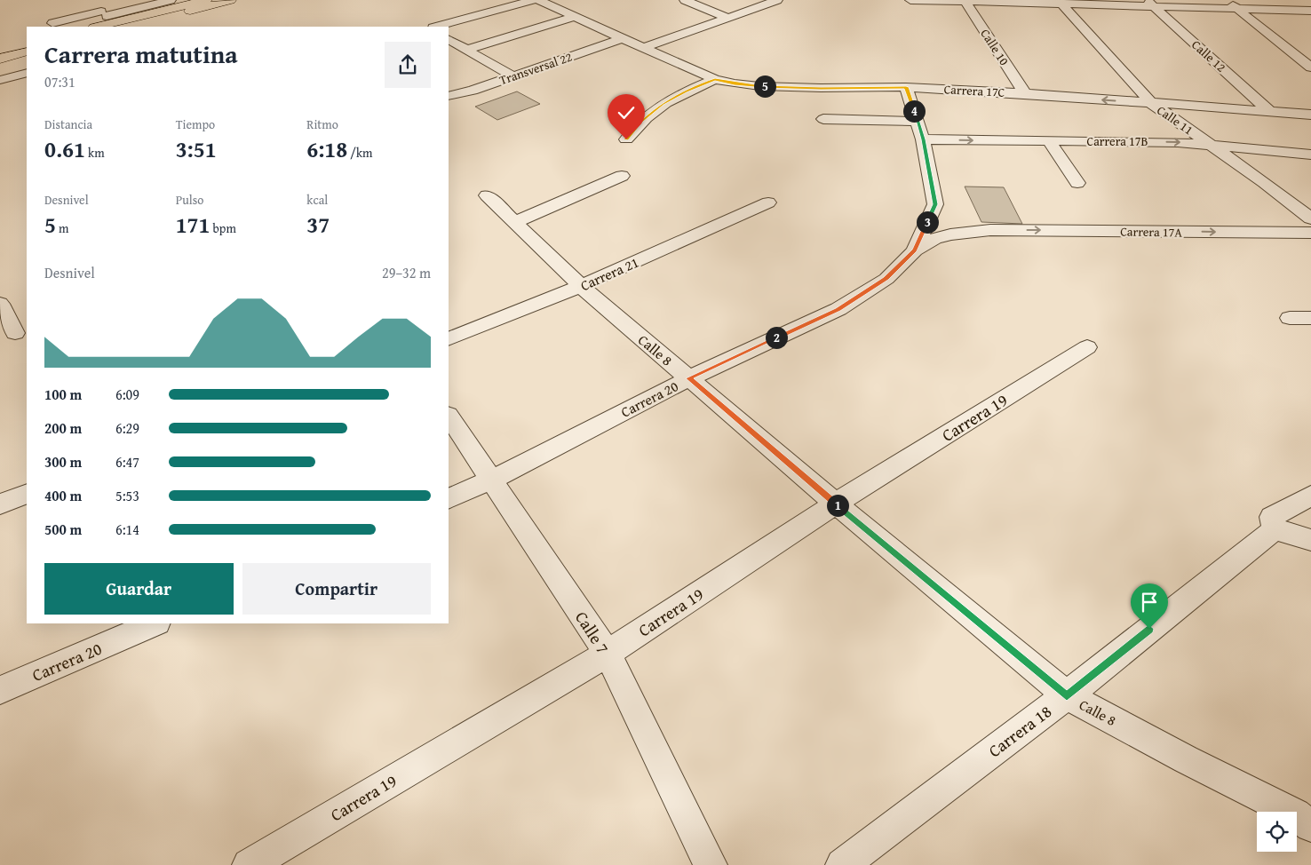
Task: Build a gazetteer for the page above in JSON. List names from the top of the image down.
{
  "streets": {
    "street": [
      "Calle 10",
      "Calle 12",
      "Transversal 22",
      "Carrera 17C",
      "Calle 11",
      "Carrera 17B",
      "Carrera 17A",
      "Carrera 21",
      "Calle 8",
      "Carrera 20",
      "Carrera 19",
      "Calle 7",
      "Carrera 18"
    ]
  },
  "crossings": [
    ["Calle 10", "Carrera 17C"],
    ["Calle 12", "Carrera 17C"],
    ["Transversal 22", "Carrera 17C"],
    ["Carrera 17C", "Calle 11"],
    ["Calle 11", "Carrera 17B"],
    ["Carrera 17A", "Carrera 20"],
    ["Carrera 21", "Calle 8"],
    ["Calle 8", "Carrera 20"],
    ["Calle 8", "Carrera 19"],
    ["Calle 8", "Carrera 18"],
    ["Carrera 20", "Calle 7"],
    ["Carrera 19", "Calle 7"]
  ],
  "one_way": ["Carrera 17A"],
  "page": {
    "heading": ["Carrera matutina", "07:31"],
    "pins": [
      "5",
      "4",
      "3",
      "2",
      "1"
    ],
    "stats": [
      ["Distancia", "0.61 km"],
      ["Tiempo", "3:51"],
      ["Ritmo", "6:18 /km"],
      ["Desnivel", "5 m"],
      ["Pulso", "171 bpm"],
      ["kcal", "37"]
    ],
    "chart": ["Desnivel", "29–32 m"],
    "list": [
      {
        "name": "100 m",
        "note": "6:09"
      },
      {
        "name": "200 m",
        "note": "6:29"
      },
      {
        "name": "300 m",
        "note": "6:47"
      },
      {
        "name": "400 m",
        "note": "5:53"
      },
      {
        "name": "500 m",
        "note": "6:14"
      }
    ],
    "buttons": ["Guardar", "Compartir"]
  }
}
